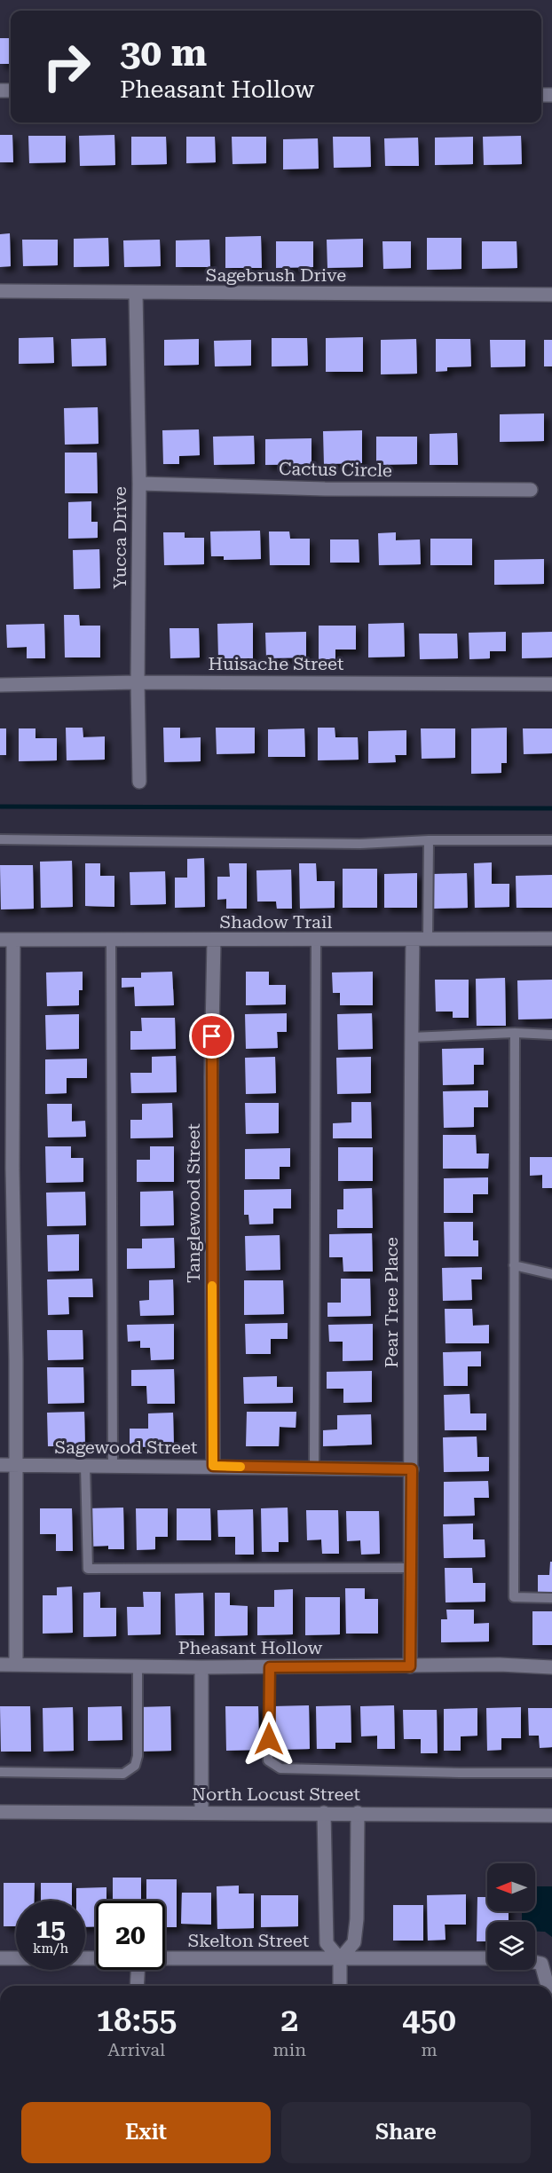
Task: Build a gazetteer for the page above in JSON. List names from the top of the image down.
{
  "streets": {
    "street": [
      "Sagebrush Drive",
      "Cactus Circle",
      "Yucca Drive",
      "Huisache Street",
      "Shadow Trail",
      "Tanglewood Street",
      "Pear Tree Place",
      "Sagewood Street",
      "Pheasant Hollow",
      "North Locust Street",
      "Skelton Street"
    ]
  },
  "crossings": [
    ["Sagebrush Drive", "Yucca Drive"],
    ["Cactus Circle", "Yucca Drive"],
    ["Yucca Drive", "Huisache Street"],
    ["Shadow Trail", "Tanglewood Street"],
    ["Shadow Trail", "Pear Tree Place"],
    ["Tanglewood Street", "Sagewood Street"],
    ["Pear Tree Place", "Sagewood Street"],
    ["Pear Tree Place", "Pheasant Hollow"]
  ],
  "north": "left",
  "page": {
    "turn": ["30 m", "Pheasant Hollow"],
    "speed": "15 km/h",
    "limit": "20",
    "eta": [
      "18:55",
      "Arrival",
      "2",
      "min",
      "450",
      "m"
    ],
    "buttons": ["Exit", "Share"]
  }
}
